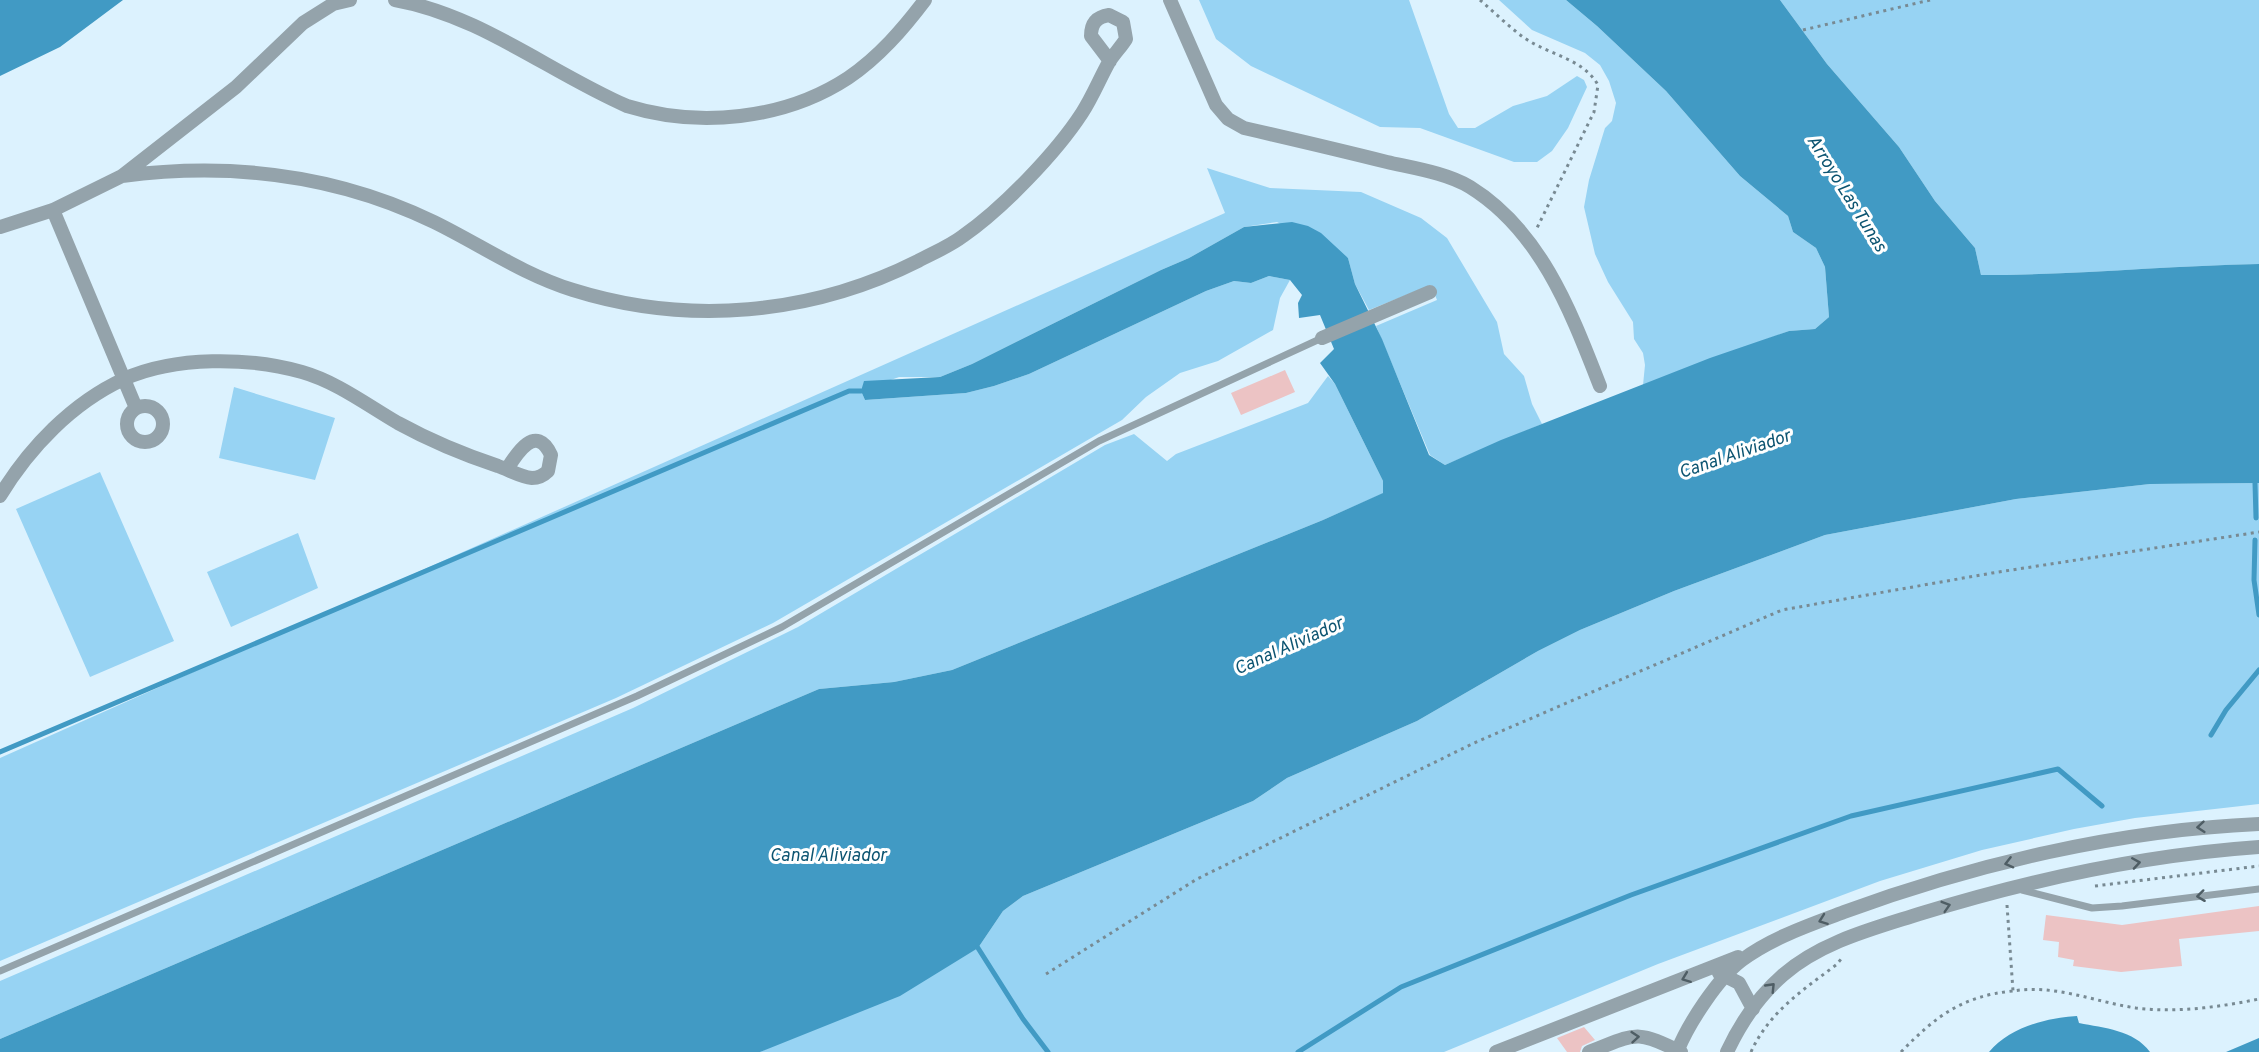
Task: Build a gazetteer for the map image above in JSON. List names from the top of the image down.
{
  "water": ["Arroyo Las Tunas", "Canal Aliviador"]
}
